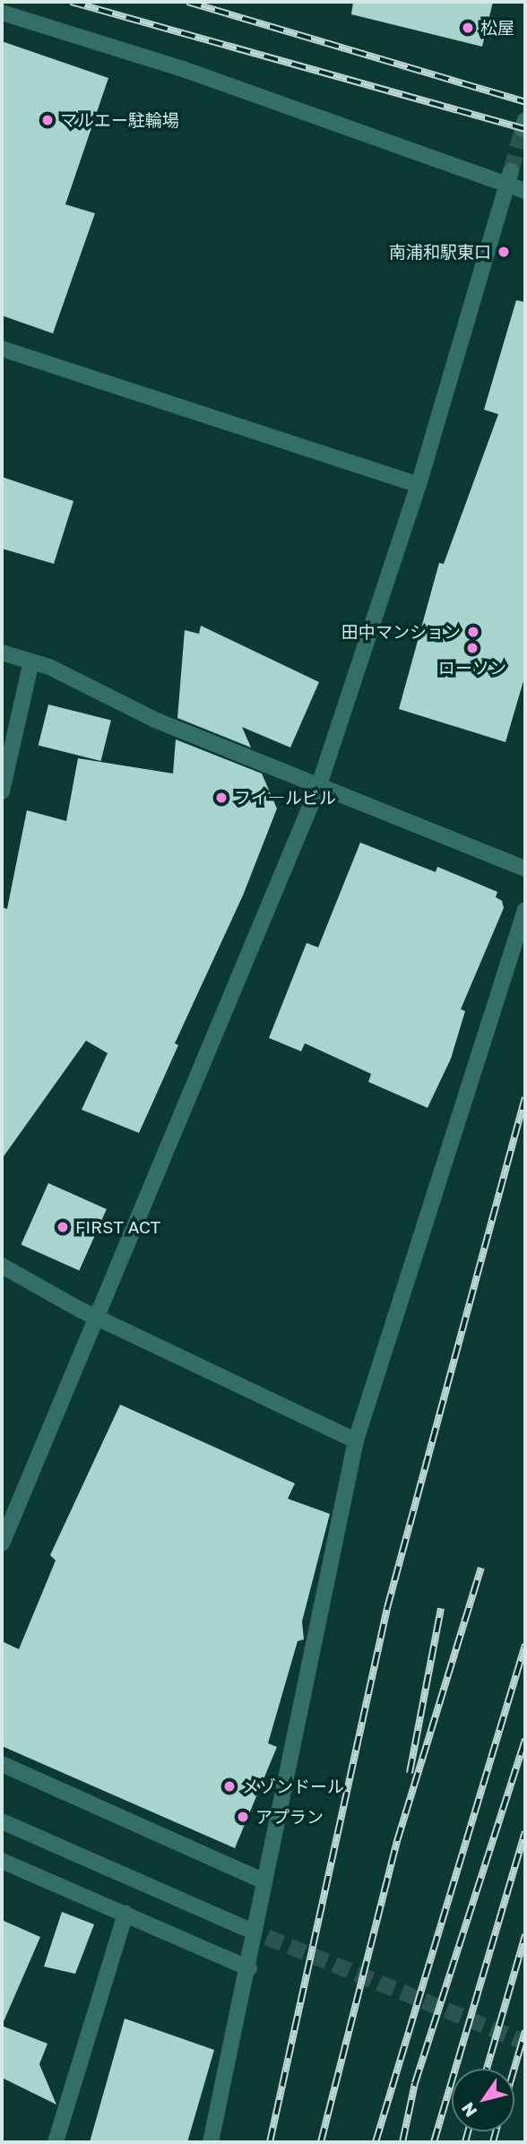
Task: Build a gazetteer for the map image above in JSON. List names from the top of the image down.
{
  "places": [
    "松屋",
    "マルエー駐輪場",
    "南浦和駅東口",
    "田中マンション",
    "ローソン",
    "フイ―ルビル",
    "FIRST ACT",
    "メゾンドール",
    "アプラン"
  ],
  "north": "bottom left"
}
